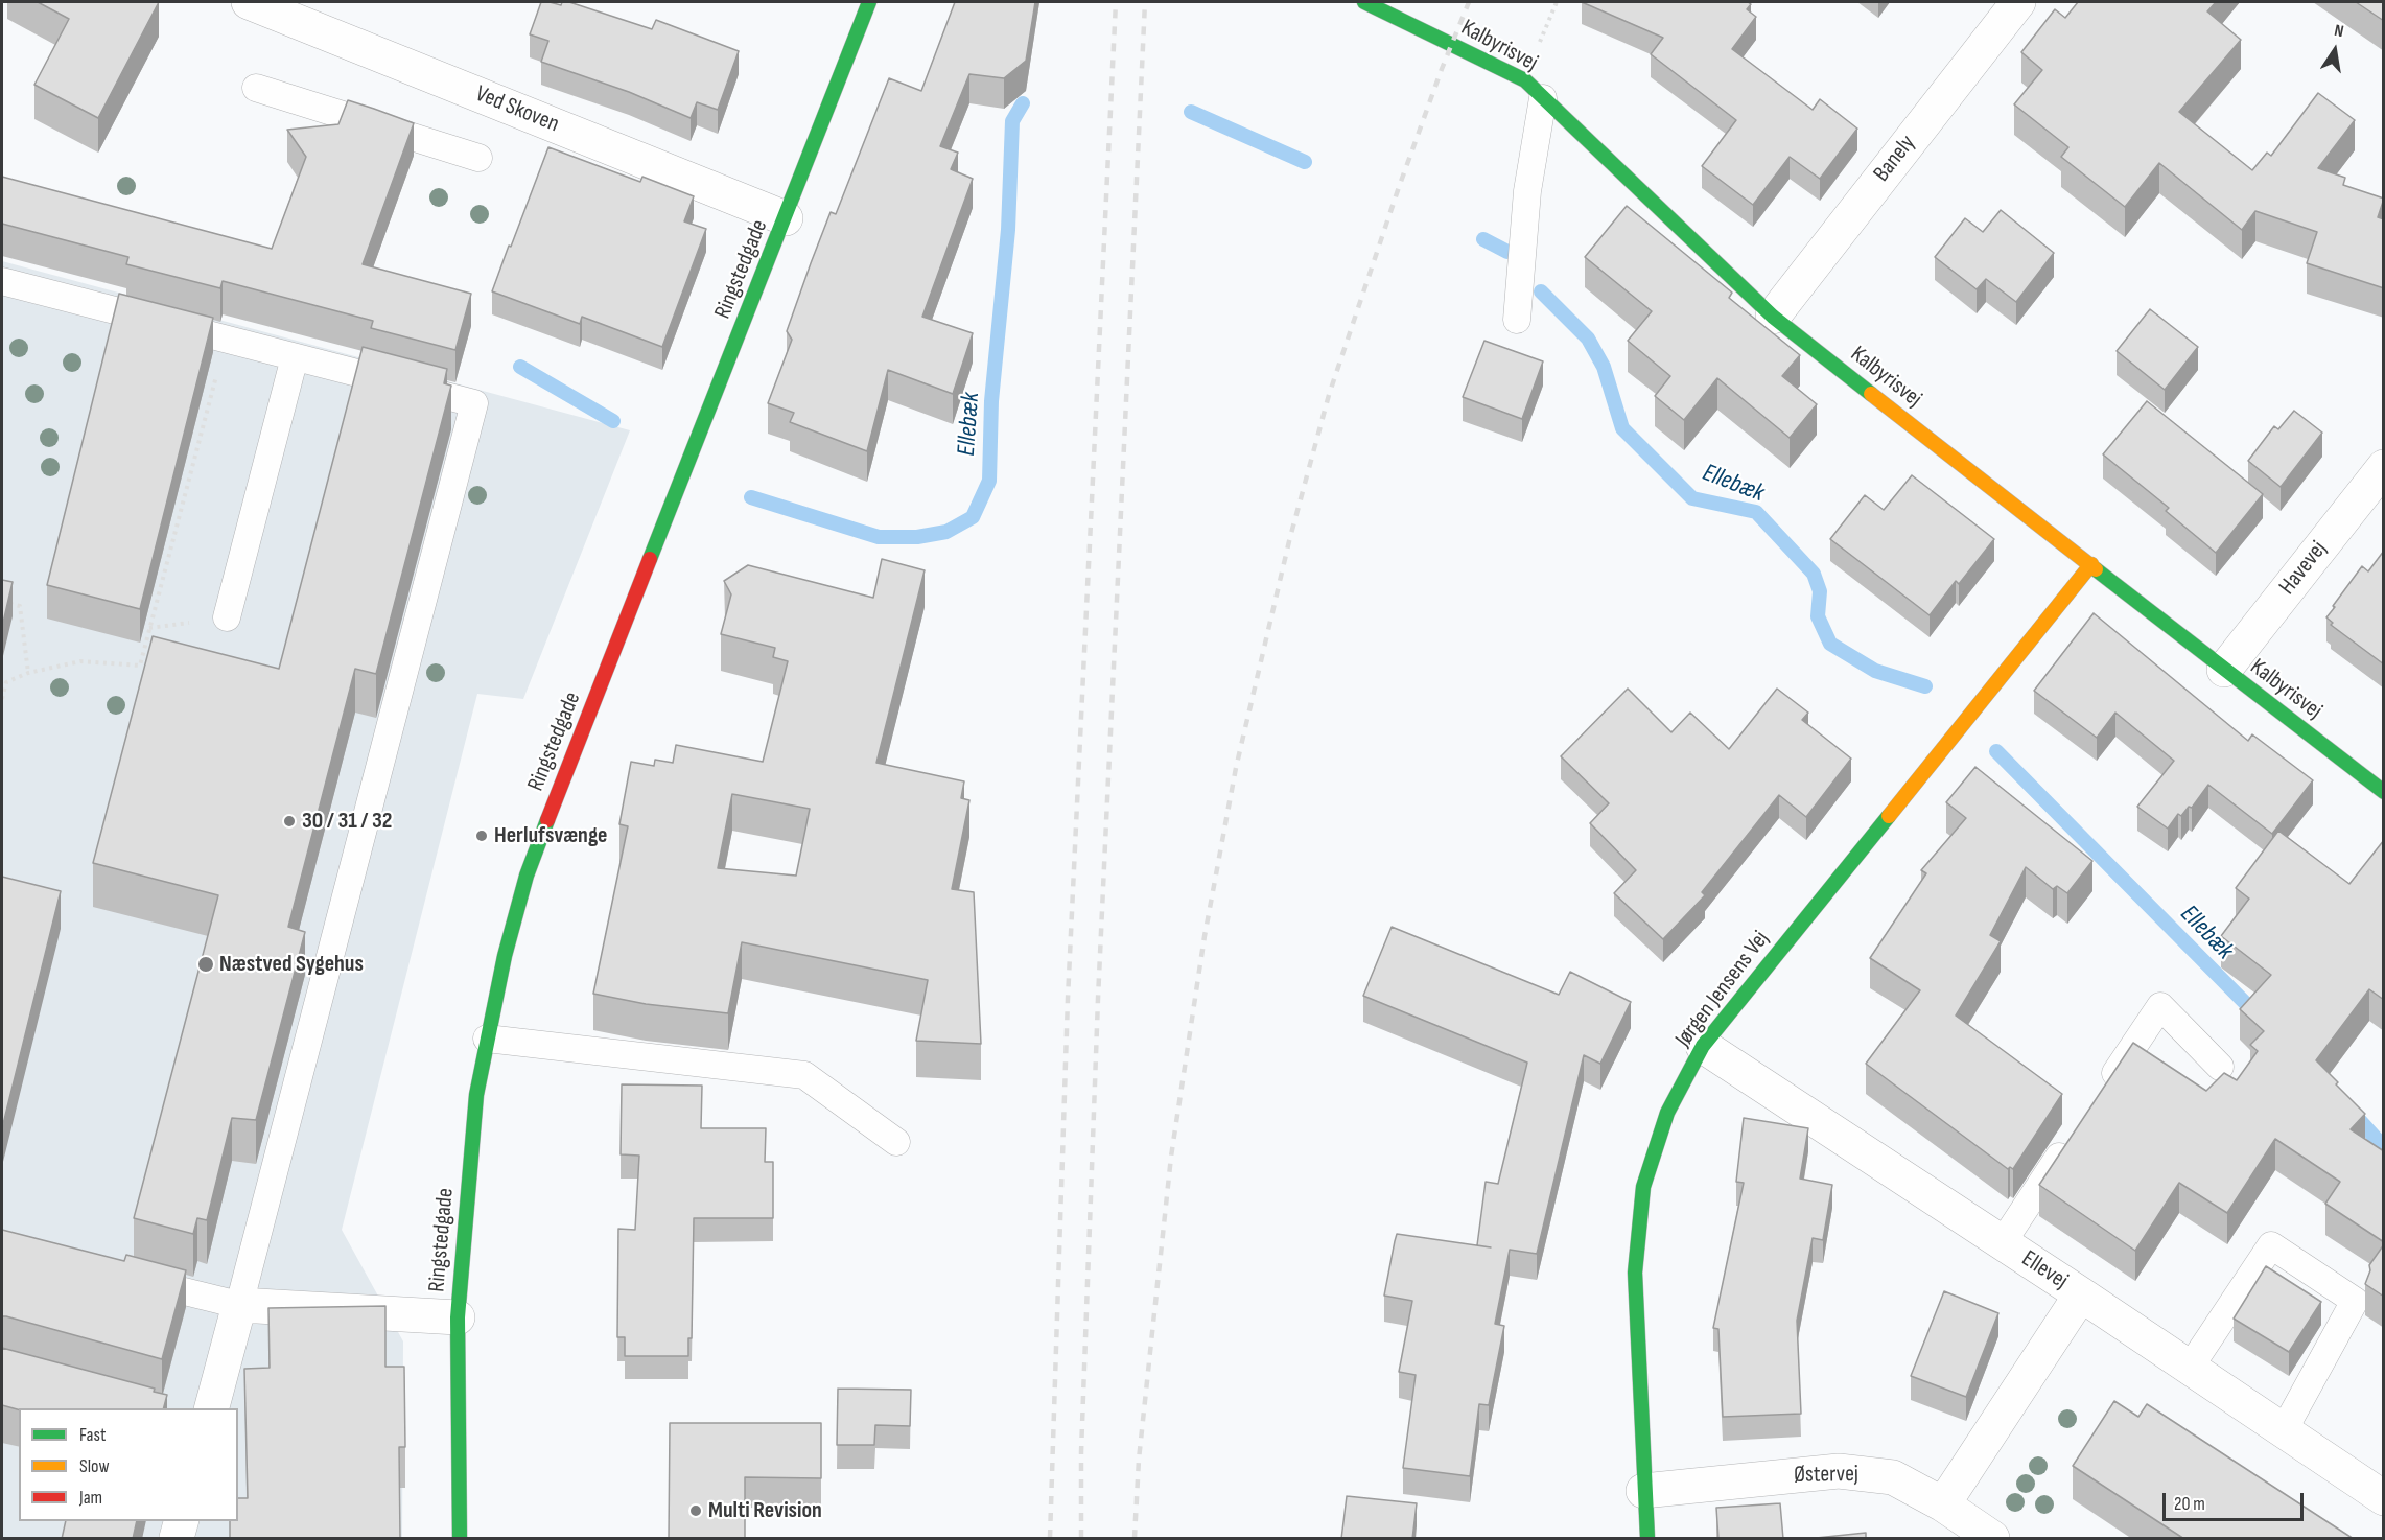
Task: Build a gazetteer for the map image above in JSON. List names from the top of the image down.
{
  "streets": {
    "street": [
      "Kalbyrisvej",
      "Ved Skoven",
      "Banely",
      "Ringstedgade",
      "Havevej",
      "Jørgen Jensens Vej",
      "Ellevej",
      "Østervej"
    ]
  },
  "crossings": [
    ["Kalbyrisvej", "Banely"],
    ["Kalbyrisvej", "Havevej"],
    ["Kalbyrisvej", "Jørgen Jensens Vej"],
    ["Ved Skoven", "Ringstedgade"],
    ["Jørgen Jensens Vej", "Ellevej"],
    ["Jørgen Jensens Vej", "Østervej"]
  ],
  "water": ["Ellebæk"],
  "places": [
    "30 / 31 / 32",
    "Herlufsvænge",
    "Næstved Sygehus",
    "Multi Revision"
  ],
  "legend": ["Fast", "Slow", "Jam"],
  "scale_bar": "20 m",
  "north": "top"
}
